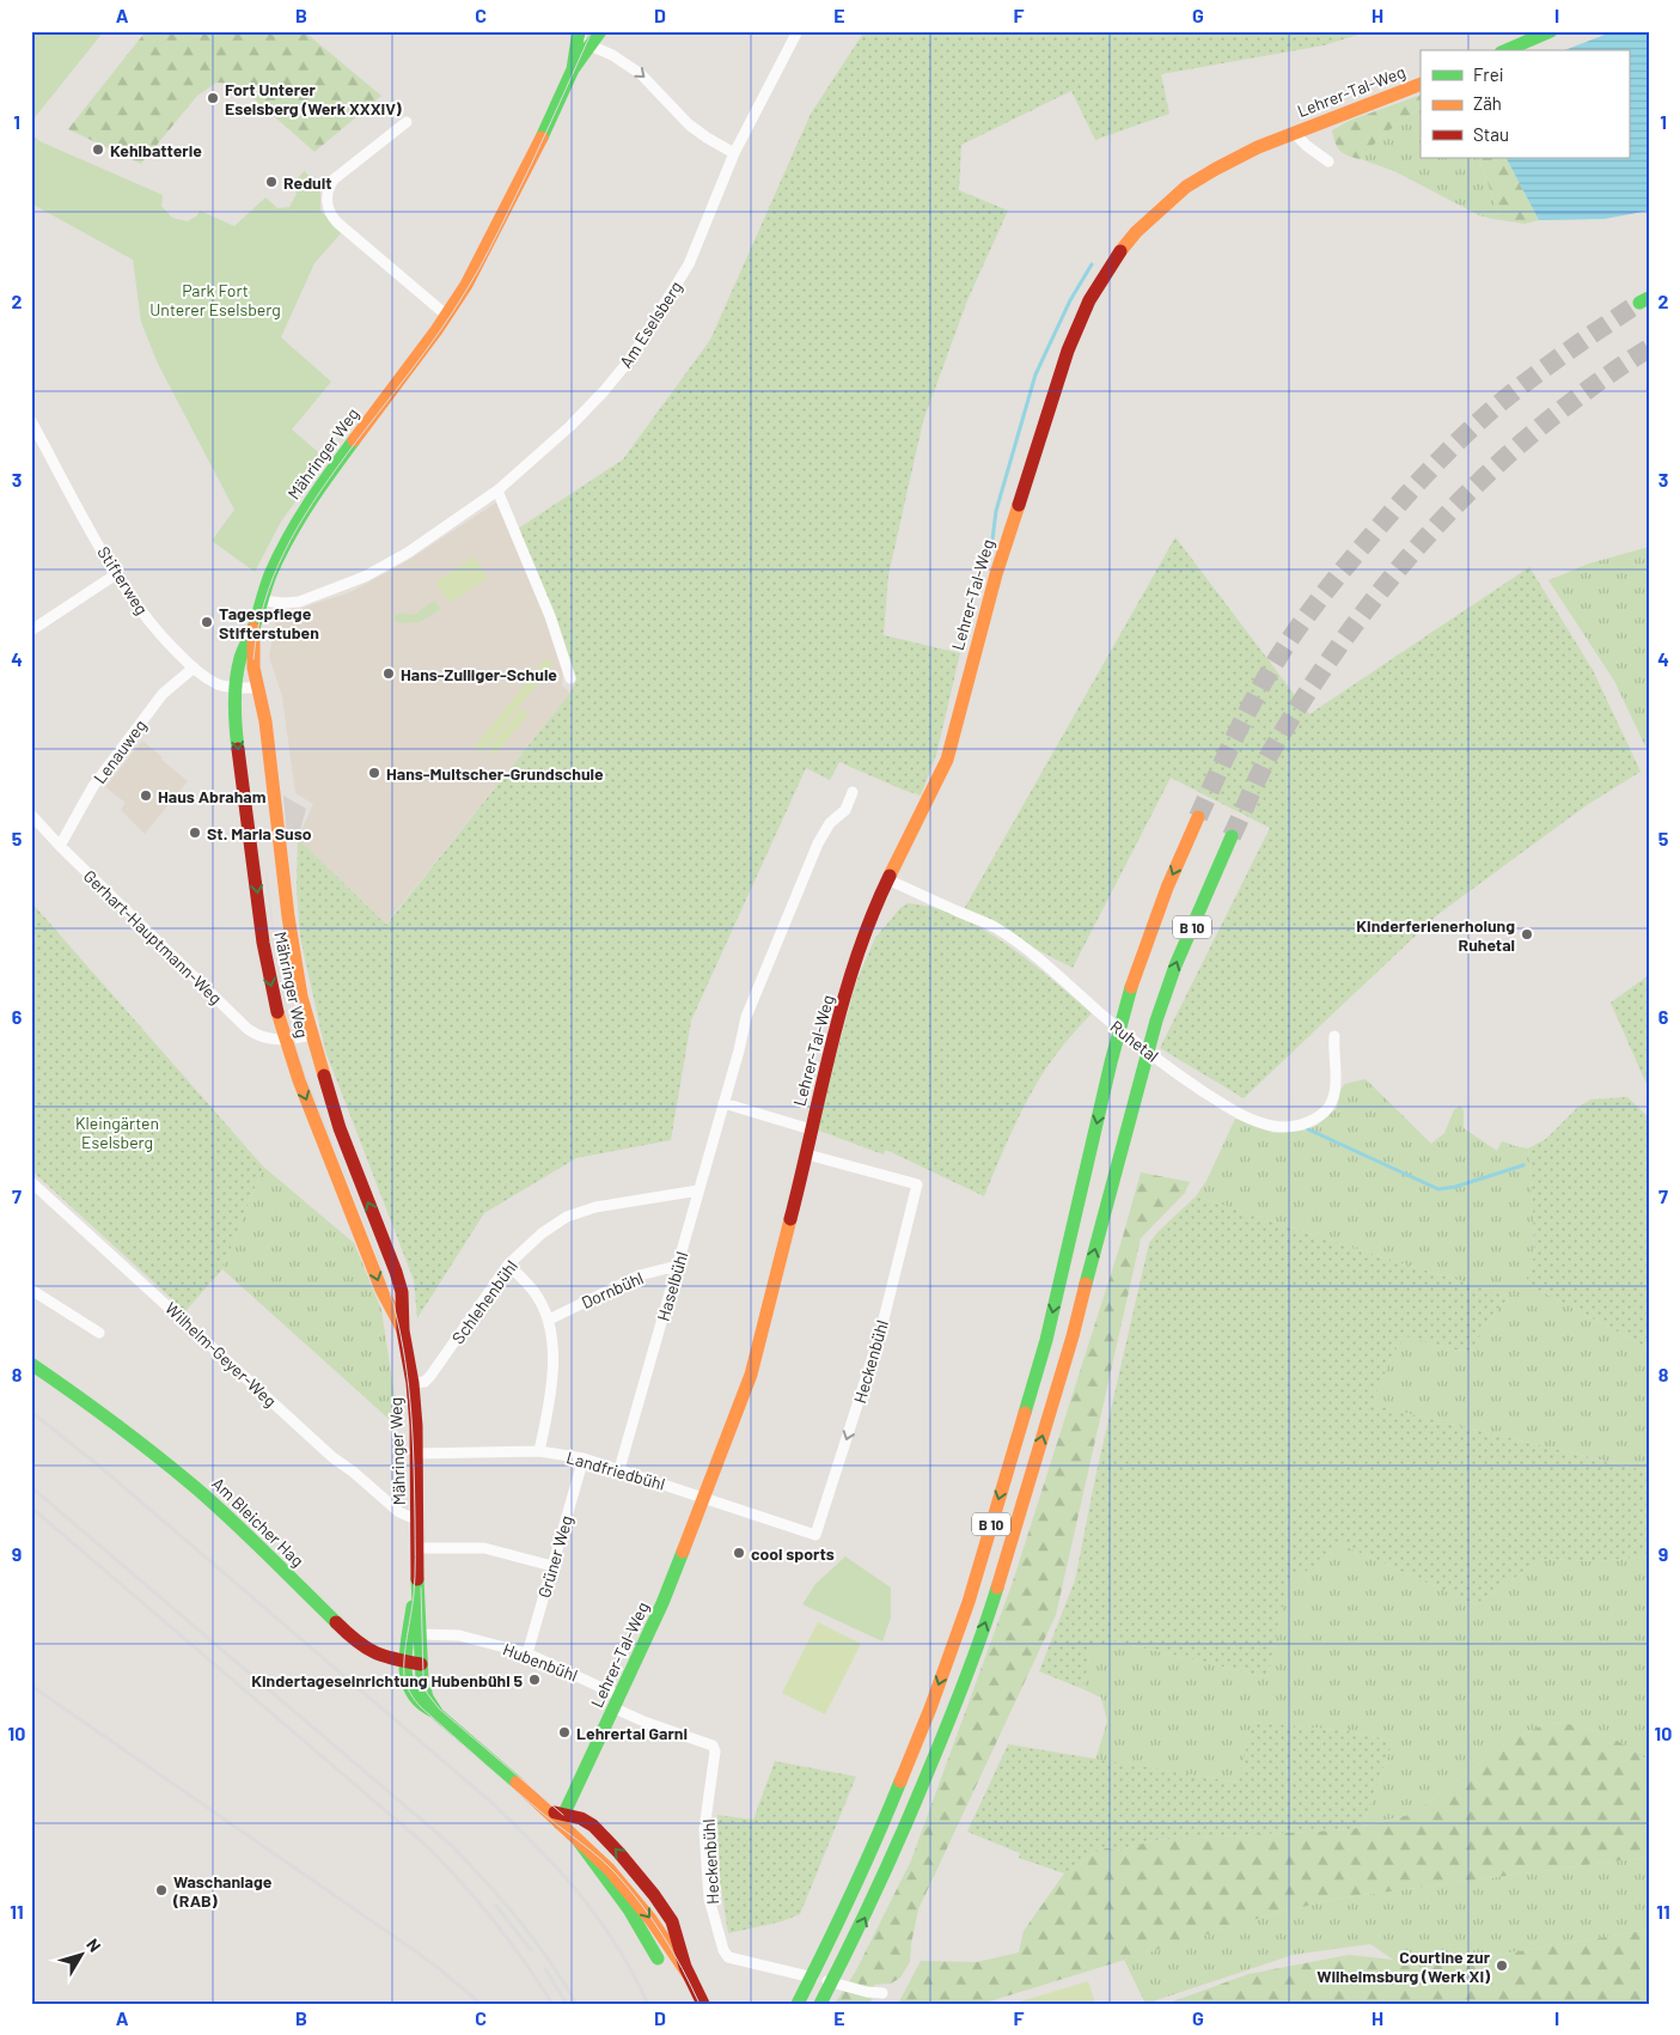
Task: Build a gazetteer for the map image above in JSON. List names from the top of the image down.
{
  "streets": {
    "main road": [
      "Lehrer-Tal-Weg",
      "Mähringer Weg",
      "B 10",
      "Am Bleicher Hag"
    ],
    "street": [
      "Am Eselsberg",
      "Stifterweg",
      "Lenauweg",
      "Gerhart-Hauptmann-Weg",
      "Ruhetal",
      "Haselbühl",
      "Dornbühl",
      "Schlehenbühl",
      "Wilhelm-Geyer-Weg",
      "Heckenbühl",
      "Landfriedbühl",
      "Grüner Weg",
      "Hubenbühl"
    ]
  },
  "crossings": [
    ["Lehrer-Tal-Weg", "Ruhetal"],
    ["Lehrer-Tal-Weg", "Heckenbühl"],
    ["Lehrer-Tal-Weg", "Landfriedbühl"],
    ["Lehrer-Tal-Weg", "Hubenbühl"],
    ["Am Eselsberg", "Mähringer Weg"],
    ["Mähringer Weg", "Stifterweg"],
    ["Mähringer Weg", "Gerhart-Hauptmann-Weg"],
    ["Mähringer Weg", "Schlehenbühl"],
    ["Mähringer Weg", "Wilhelm-Geyer-Weg"],
    ["Mähringer Weg", "Landfriedbühl"],
    ["Mähringer Weg", "Am Bleicher Hag"],
    ["Mähringer Weg", "Hubenbühl"],
    ["Stifterweg", "Lenauweg"],
    ["Lenauweg", "Gerhart-Hauptmann-Weg"],
    ["Haselbühl", "Dornbühl"],
    ["Haselbühl", "Schlehenbühl"],
    ["Haselbühl", "Landfriedbühl"],
    ["Heckenbühl", "Landfriedbühl"],
    ["Heckenbühl", "Hubenbühl"],
    ["Landfriedbühl", "Grüner Weg"],
    ["Grüner Weg", "Hubenbühl"]
  ],
  "parks": ["Park Fort Unterer Eselsberg", "Kleingärten Eselsberg"],
  "places": [
    "Fort Unterer Eselsberg (Werk XXXIV)",
    "Kehlbatterie",
    "Reduit",
    "Tagespflege Stifterstuben",
    "Hans-Zulliger-Schule",
    "Hans-Multscher-Grundschule",
    "Haus Abraham",
    "St. Maria Suso",
    "Kinderferienerholung Ruhetal",
    "cool sports",
    "Kindertageseinrichtung Hubenbühl 5",
    "Lehrertal Garni",
    "Waschanlage (RAB)",
    "Courtine zur Wilhelmsburg (Werk XI)"
  ],
  "legend": ["Frei", "Zäh", "Stau"],
  "north": "top right",
  "grid": {
    "columns": [
      "A",
      "B",
      "C",
      "D",
      "E",
      "F",
      "G",
      "H",
      "I"
    ],
    "rows": [
      "1",
      "2",
      "3",
      "4",
      "5",
      "6",
      "7",
      "8",
      "9",
      "10",
      "11"
    ]
  }
}
